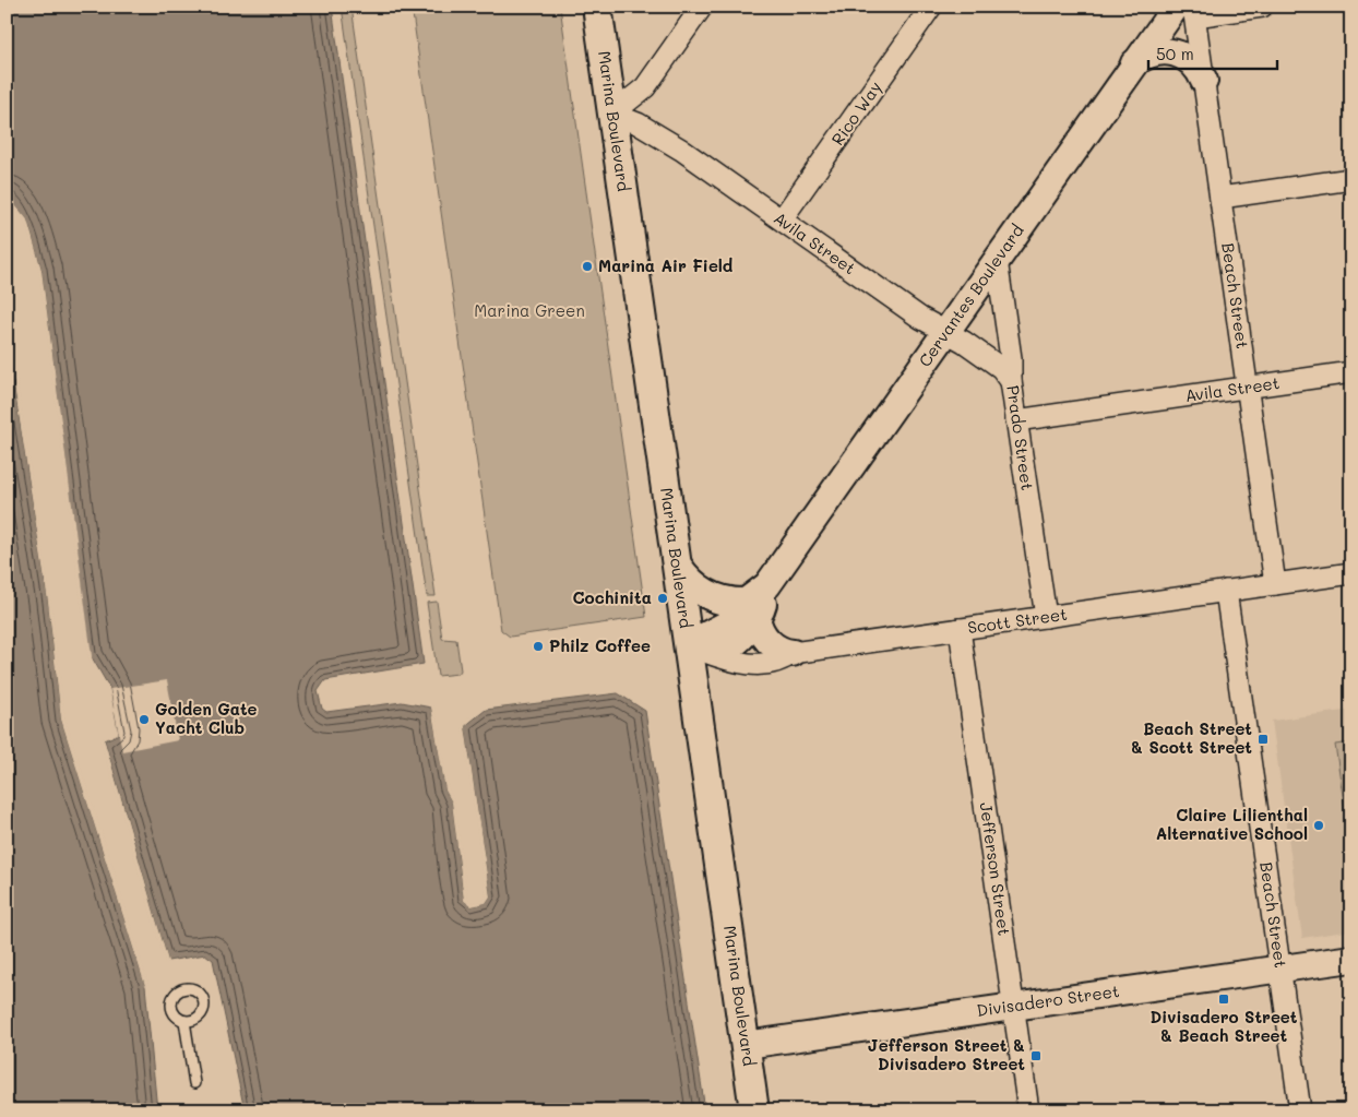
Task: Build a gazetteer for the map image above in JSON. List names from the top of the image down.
{
  "streets": {
    "main road": ["Marina Boulevard"],
    "street": [
      "Rico Way",
      "Avila Street",
      "Cervantes Boulevard",
      "Beach Street",
      "Prado Street",
      "Scott Street",
      "Jefferson Street",
      "Divisadero Street"
    ]
  },
  "crossings": [
    ["Rico Way", "Avila Street"],
    ["Marina Boulevard", "Avila Street"],
    ["Marina Boulevard", "Cervantes Boulevard"],
    ["Marina Boulevard", "Scott Street"],
    ["Marina Boulevard", "Divisadero Street"],
    ["Avila Street", "Cervantes Boulevard"],
    ["Avila Street", "Beach Street"],
    ["Avila Street", "Prado Street"],
    ["Cervantes Boulevard", "Beach Street"],
    ["Cervantes Boulevard", "Prado Street"],
    ["Cervantes Boulevard", "Scott Street"],
    ["Beach Street", "Scott Street"],
    ["Beach Street", "Divisadero Street"],
    ["Prado Street", "Scott Street"],
    ["Scott Street", "Jefferson Street"],
    ["Jefferson Street", "Divisadero Street"]
  ],
  "parks": ["Marina Green"],
  "places": {
    "other": [
      "Marina Air Field",
      "Cochinita",
      "Philz Coffee",
      "Golden Gate Yacht Club",
      "Claire Lilienthal Alternative School"
    ],
    "transit": ["Beach Street & Scott Street", "Divisadero Street & Beach Street", "Jefferson Street & Divisadero Street"]
  },
  "scale_bar": "50 m"
}
